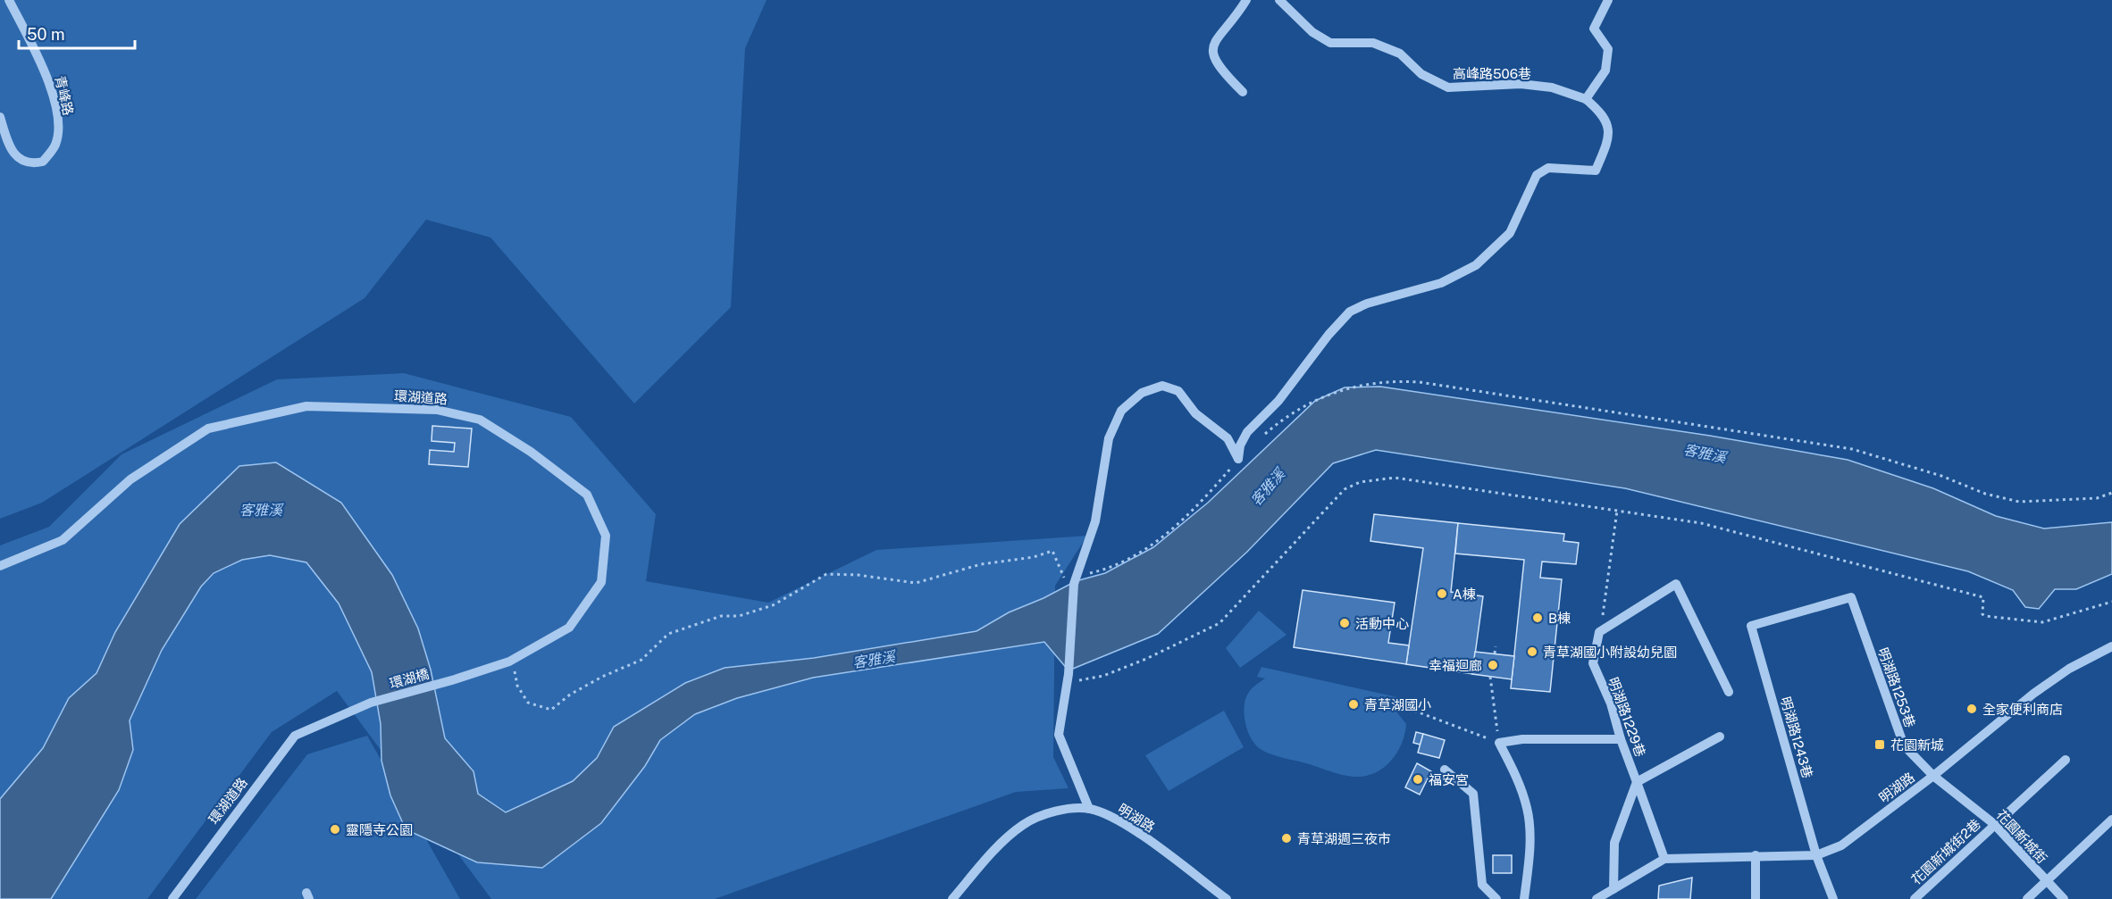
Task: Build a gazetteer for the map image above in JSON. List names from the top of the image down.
{
  "streets": {
    "street": [
      "高峰路506巷",
      "青峰路",
      "環湖道路",
      "環湖橋",
      "明湖路1253巷",
      "明湖路1229巷",
      "明湖路1243巷",
      "明湖路",
      "花園新城街",
      "花園新城街2巷"
    ]
  },
  "crossings": [
    ["環湖道路", "環湖橋"],
    ["明湖路1253巷", "明湖路1243巷"],
    ["明湖路1253巷", "明湖路"],
    ["明湖路1253巷", "花園新城街"],
    ["明湖路1243巷", "明湖路"],
    ["明湖路", "花園新城街"],
    ["花園新城街", "花園新城街2巷"]
  ],
  "water": ["客雅溪"],
  "places": {
    "other": [
      "A棟",
      "B棟",
      "活動中心",
      "青草湖國小附設幼兒園",
      "幸福迴廊",
      "青草湖國小",
      "全家便利商店",
      "福安宮",
      "靈隱寺公園",
      "青草湖週三夜市"
    ],
    "transit": ["花園新城"]
  },
  "scale_bar": "50 m"
}
